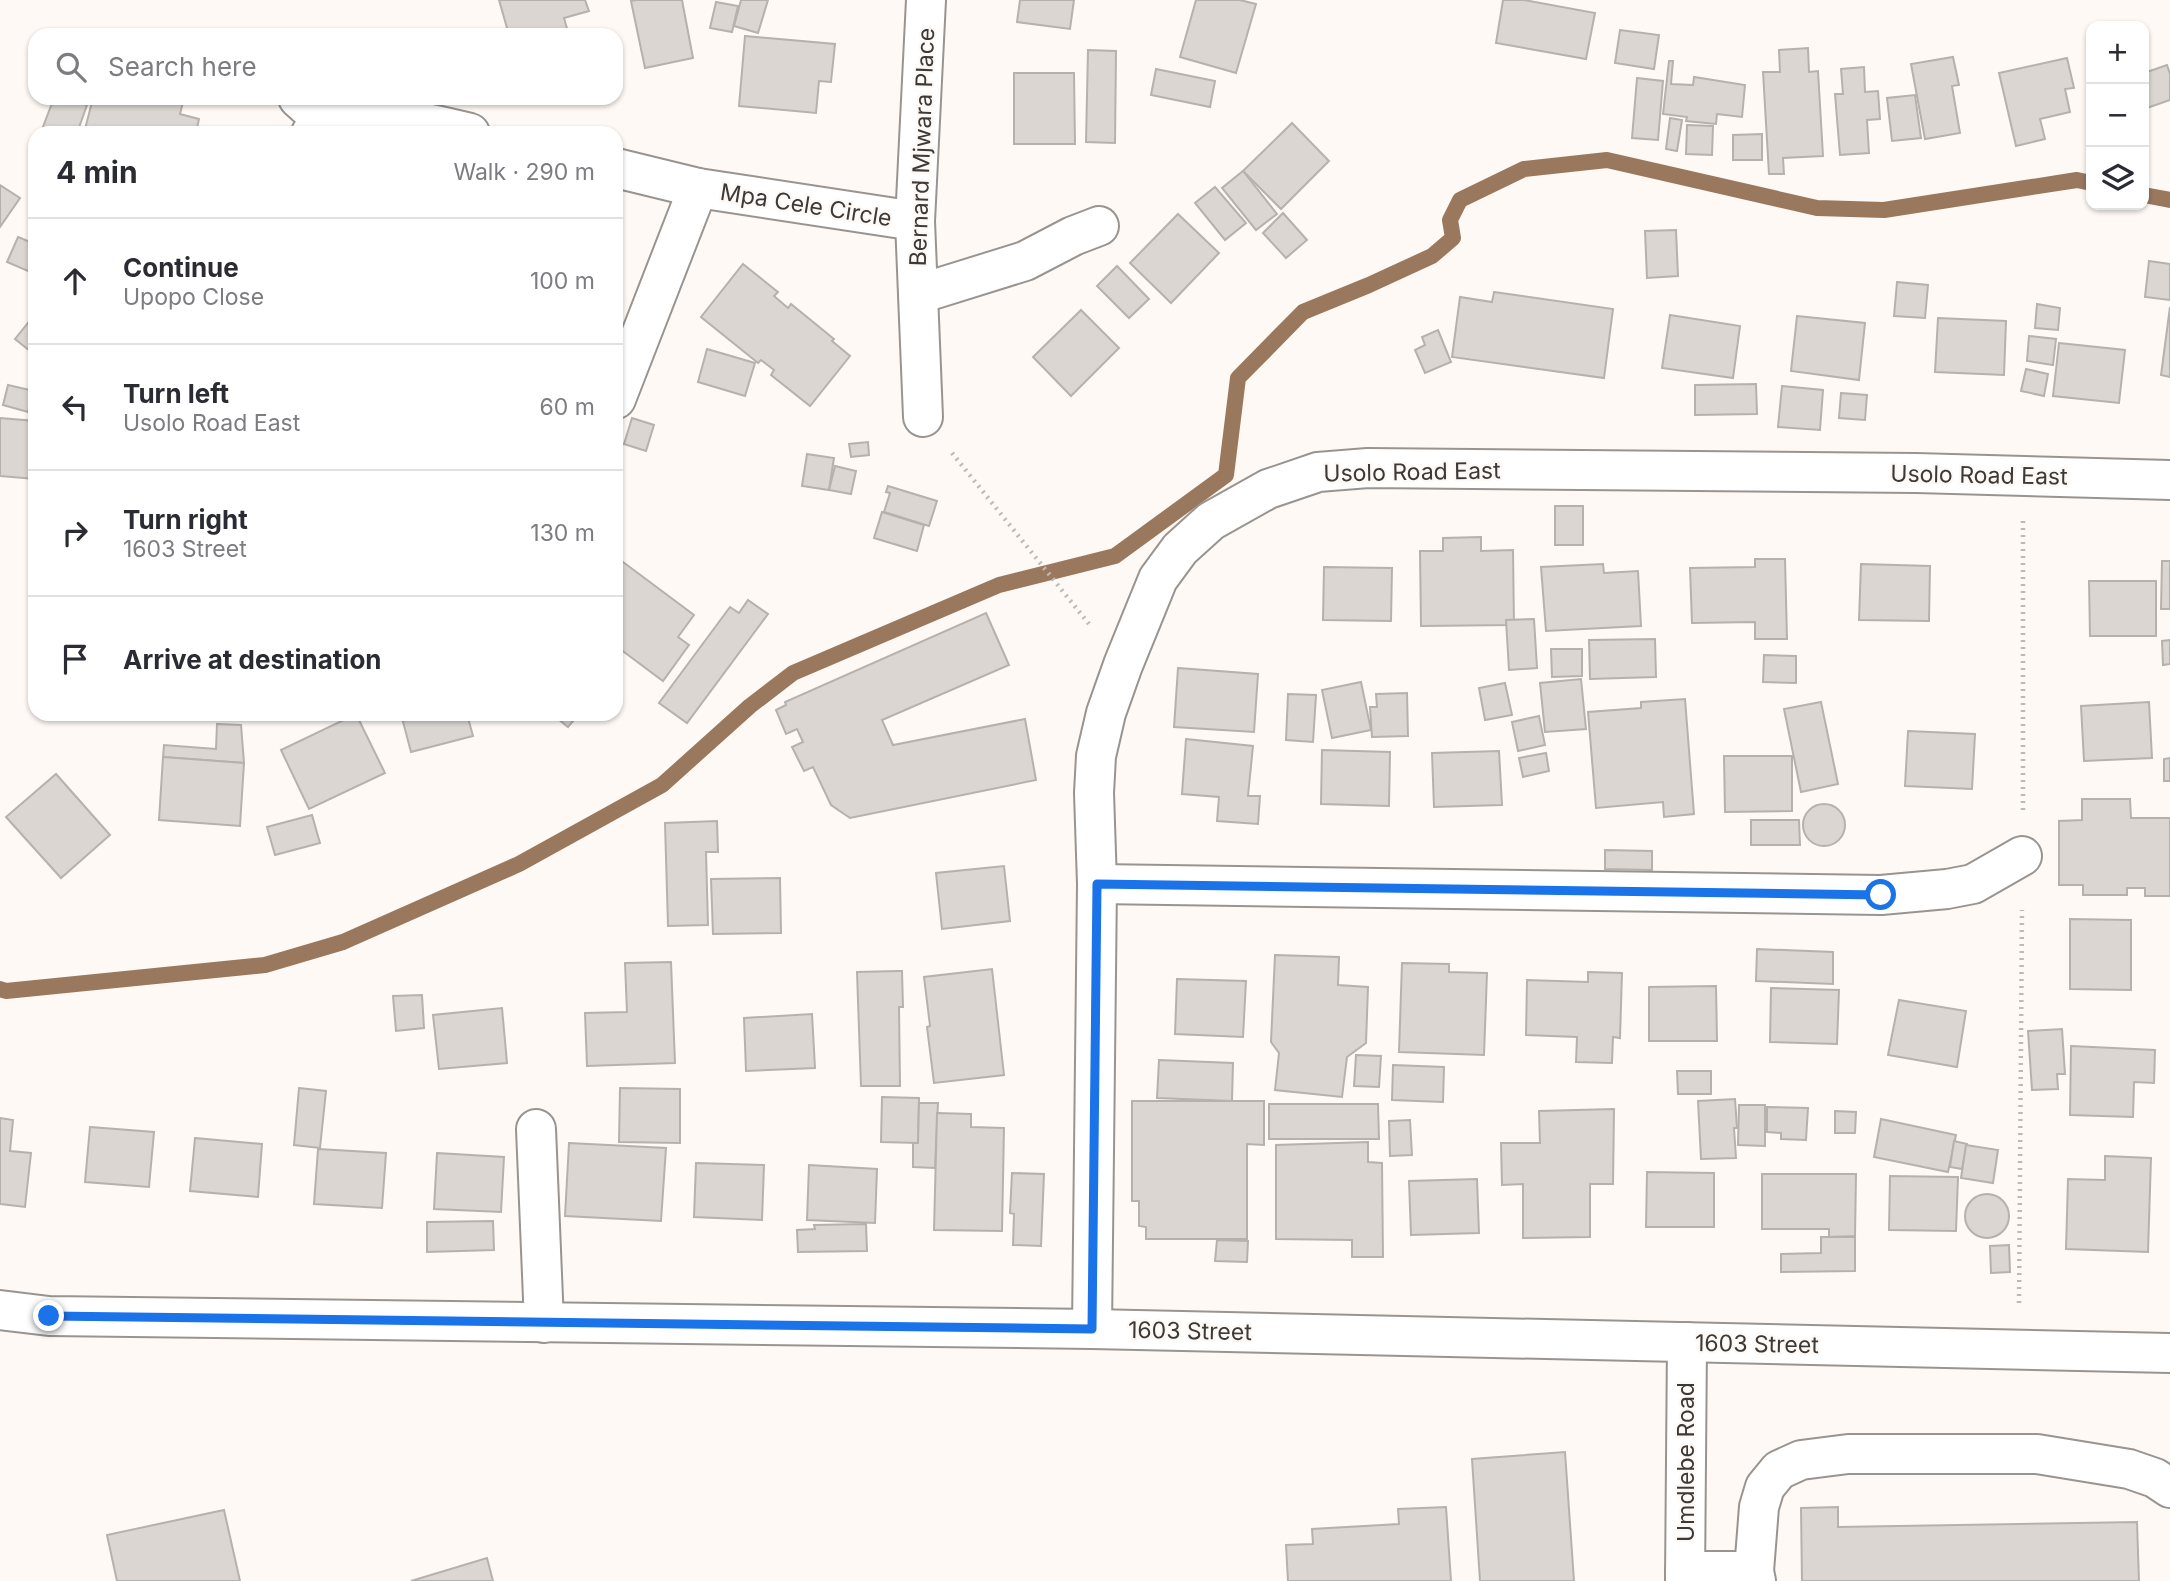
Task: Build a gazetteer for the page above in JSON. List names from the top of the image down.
{
  "streets": {
    "street": [
      "Bernard Mjwara Place",
      "Mpa Cele Circle",
      "Usolo Road East",
      "1603 Street",
      "Umdlebe Road"
    ]
  },
  "crossings": [
    ["Bernard Mjwara Place", "Mpa Cele Circle"],
    ["Usolo Road East", "1603 Street"],
    ["1603 Street", "Umdlebe Road"]
  ],
  "page": {
    "map_buttons": ["+", "−"],
    "search": "Search here",
    "heading": ["4 min", "Walk · 290 m"],
    "list": [
      ["Continue", "Upopo Close", "100 m"],
      ["Turn left", "Usolo Road East", "60 m"],
      ["Turn right", "1603 Street", "130 m"],
      "Arrive at destination"
    ]
  }
}
